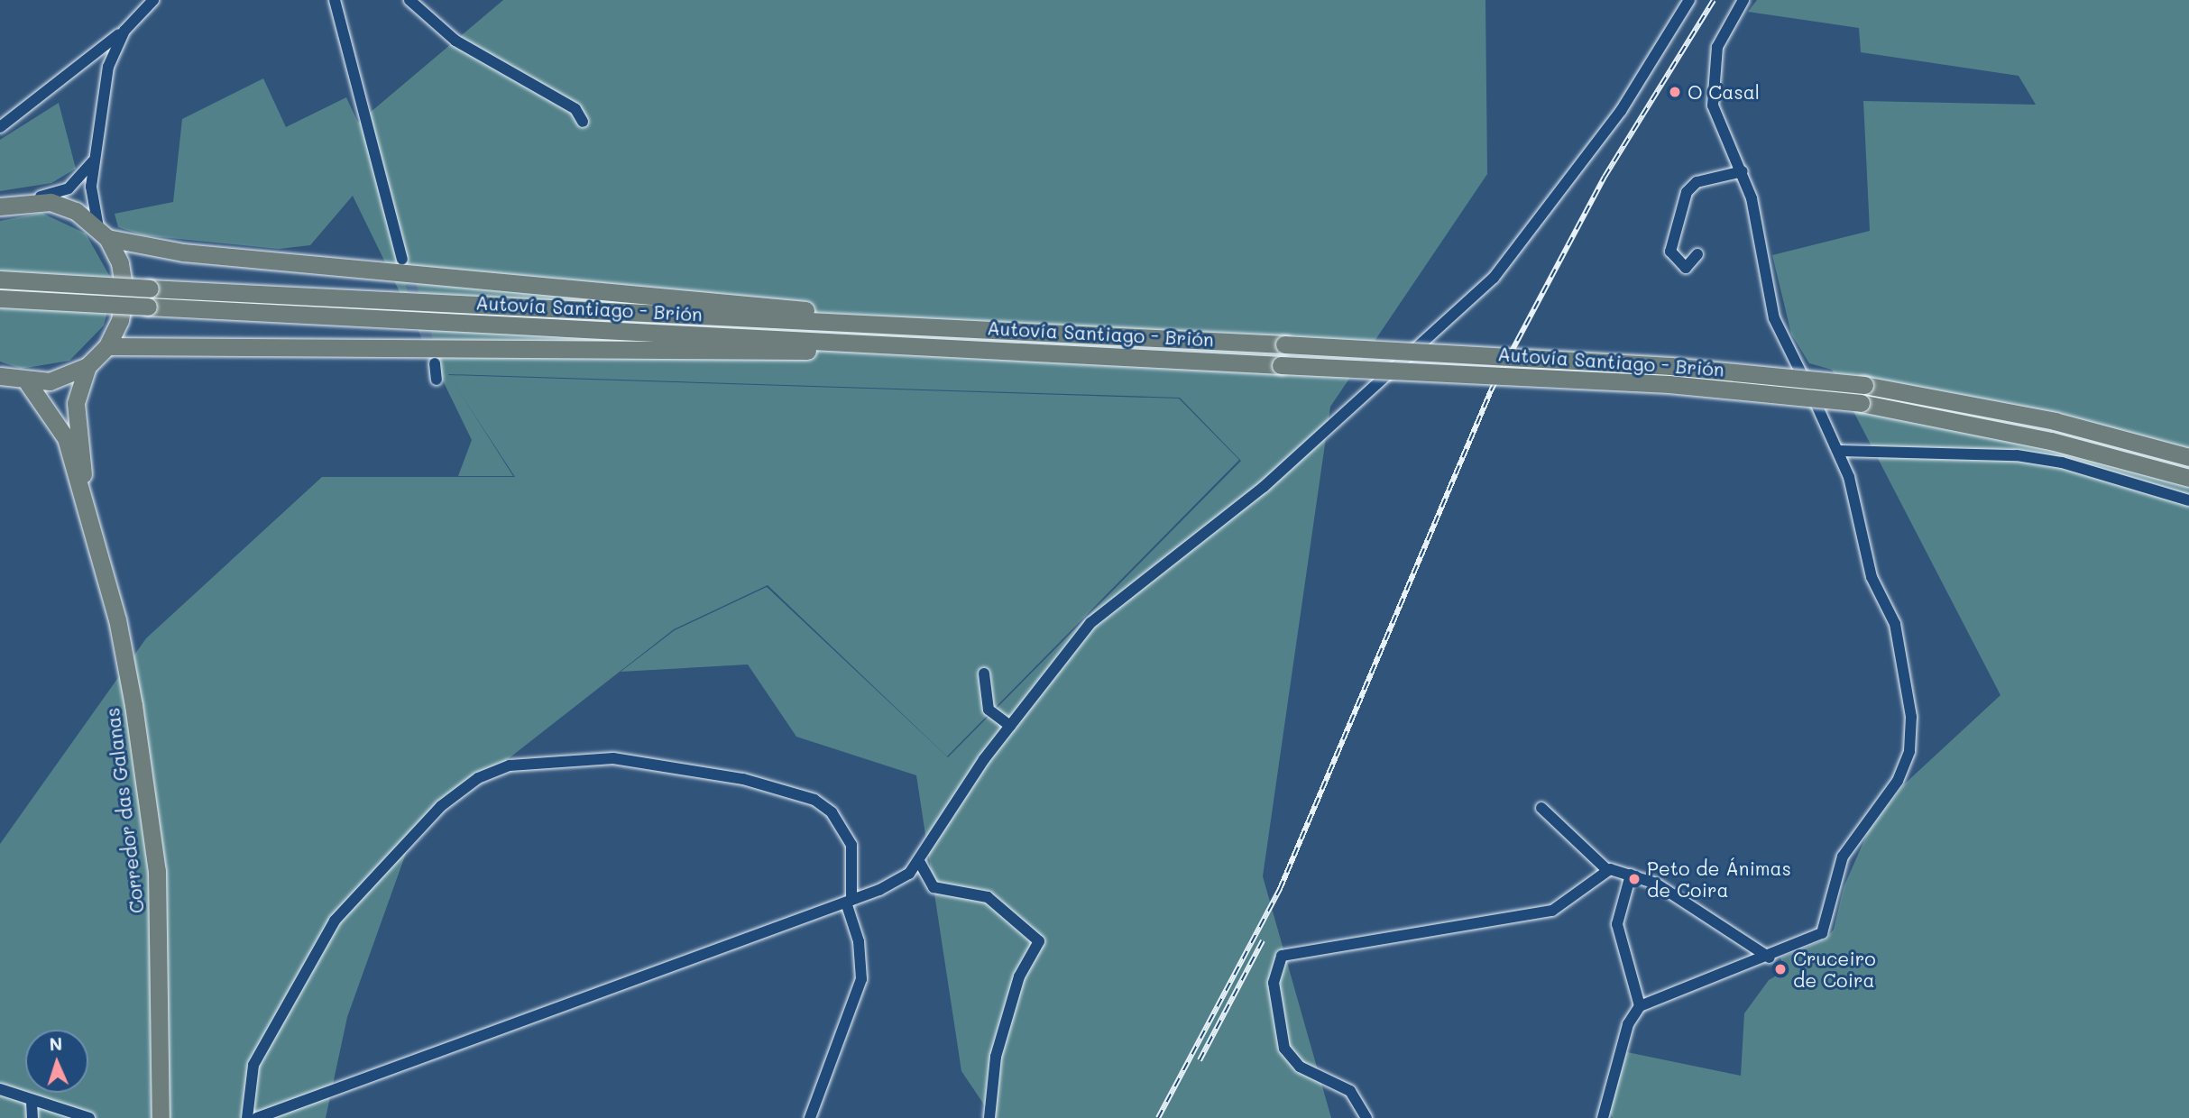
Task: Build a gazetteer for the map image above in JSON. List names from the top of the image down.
{
  "streets": {
    "highway": ["Autovía Santiago - Brión", "Corredor das Galanas"]
  },
  "places": ["O Casal", "Peto de Ánimas de Coira", "Cruceiro de Coira"],
  "north": "top"
}
